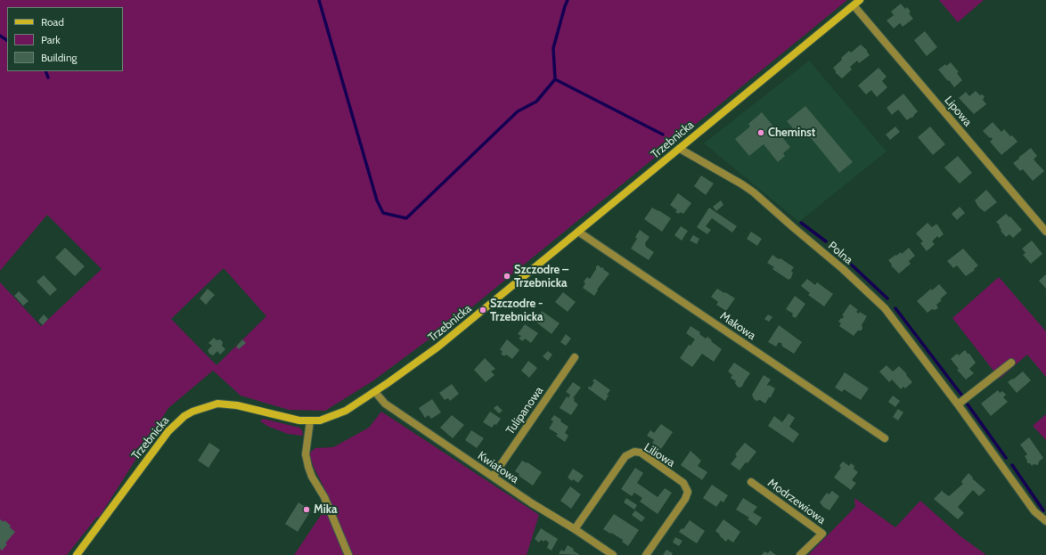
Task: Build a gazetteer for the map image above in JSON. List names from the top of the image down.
{
  "streets": {
    "street": [
      "Lipowa",
      "Trzebnicka",
      "Polna",
      "Makowa",
      "Tulipanowa",
      "Liliowa",
      "Kwiatowa",
      "Modrzewiowa"
    ]
  },
  "crossings": [
    ["Lipowa", "Trzebnicka"],
    ["Trzebnicka", "Polna"],
    ["Trzebnicka", "Makowa"],
    ["Trzebnicka", "Kwiatowa"],
    ["Tulipanowa", "Kwiatowa"],
    ["Liliowa", "Kwiatowa"]
  ],
  "places": [
    "Cheminst",
    "Szczodre – Trzebnicka",
    "Szczodre - Trzebnicka",
    "Mika"
  ],
  "legend": ["Road", "Park", "Building"]
}
